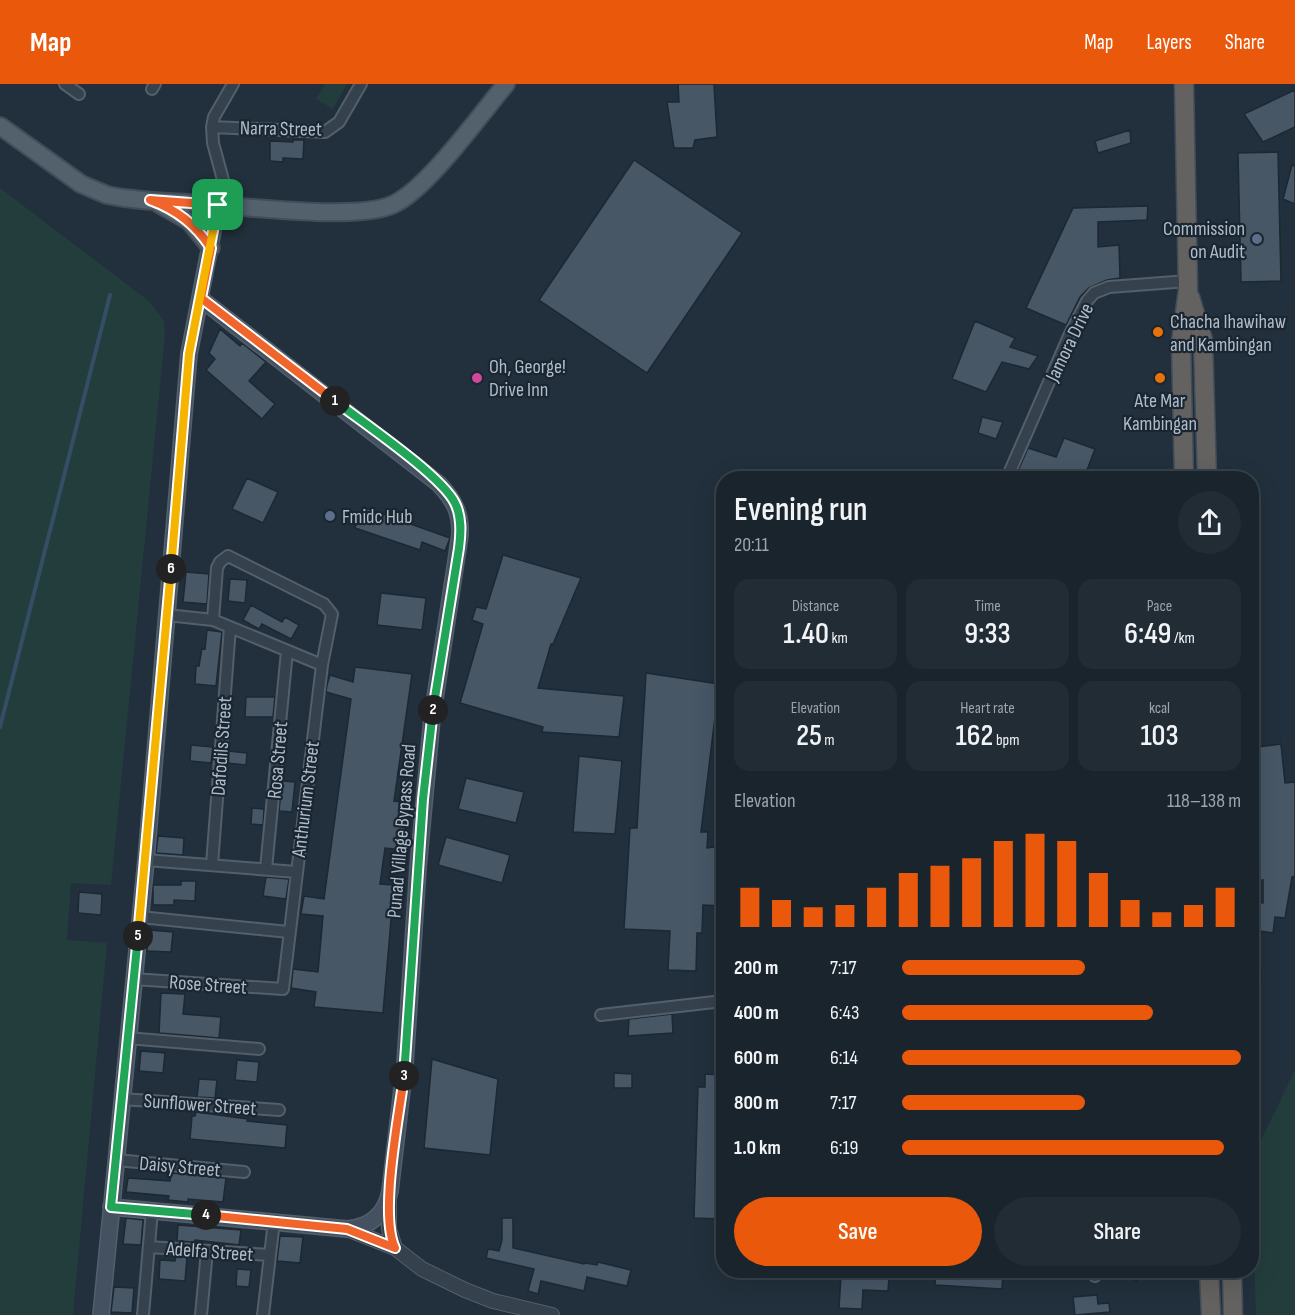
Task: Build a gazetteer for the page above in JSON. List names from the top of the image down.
{
  "streets": {
    "main road": ["Punad Village Bypass Road"],
    "street": [
      "Narra Street",
      "Jamora Drive",
      "Dafodils Street",
      "Rosa Street",
      "Anthurium Street",
      "Rose Street",
      "Sunflower Street",
      "Daisy Street",
      "Adelfa Street"
    ]
  },
  "crossings": [
    ["Anthurium Street", "Rose Street"]
  ],
  "places": [
    "Commission on Audit",
    "Chacha Ihawihaw and Kambingan",
    "Oh, George! Drive Inn",
    "Ate Mar Kambingan",
    "Fmidc Hub"
  ],
  "page": {
    "header": "Map",
    "nav": ["Map", "Layers", "Share"],
    "pins": [
      "1",
      "6",
      "2",
      "5",
      "3",
      "4"
    ],
    "heading": ["Evening run", "20:11"],
    "stats": [
      ["Distance", "1.40 km"],
      ["Time", "9:33"],
      ["Pace", "6:49 /km"],
      ["Elevation", "25 m"],
      ["Heart rate", "162 bpm"],
      ["kcal", "103"]
    ],
    "chart": ["Elevation", "118–138 m"],
    "list": [
      {
        "name": "200 m",
        "note": "7:17"
      },
      {
        "name": "400 m",
        "note": "6:43"
      },
      {
        "name": "600 m",
        "note": "6:14"
      },
      {
        "name": "800 m",
        "note": "7:17"
      },
      {
        "name": "1.0 km",
        "note": "6:19"
      }
    ],
    "buttons": ["Save", "Share"]
  }
}
